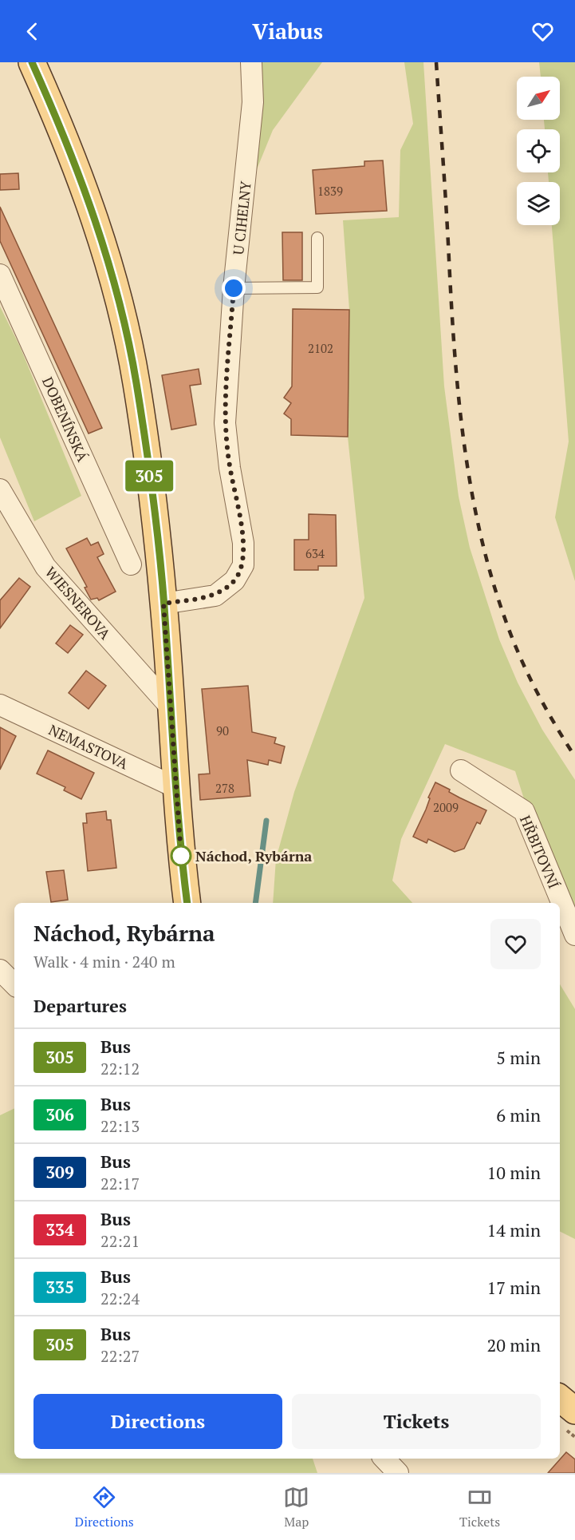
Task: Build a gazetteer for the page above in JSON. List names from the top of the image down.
{
  "streets": {
    "street": [
      "U CIHELNY",
      "DOBENÍNSKÁ",
      "WIESNEROVA",
      "NEMASTOVA",
      "HŘBITOVNÍ"
    ]
  },
  "places": ["Náchod, Rybárna"],
  "lines": ["bus line 305"],
  "house_numbers": [
    "1839",
    "2102",
    "634",
    "90",
    "278",
    "2009"
  ],
  "north": "top right",
  "page": {
    "header": "Viabus",
    "on_map": "305",
    "heading": [
      ["Náchod, Rybárna", "Walk · 4 min · 240 m"],
      "Departures"
    ],
    "list": [
      {
        "mark": "305",
        "name": "Bus",
        "note": "22:12",
        "value": "5 min"
      },
      {
        "mark": "306",
        "name": "Bus",
        "note": "22:13",
        "value": "6 min"
      },
      {
        "mark": "309",
        "name": "Bus",
        "note": "22:17",
        "value": "10 min"
      },
      {
        "mark": "334",
        "name": "Bus",
        "note": "22:21",
        "value": "14 min"
      },
      {
        "mark": "335",
        "name": "Bus",
        "note": "22:24",
        "value": "17 min"
      },
      {
        "mark": "305",
        "name": "Bus",
        "note": "22:27",
        "value": "20 min"
      }
    ],
    "buttons": ["Directions", "Tickets"],
    "tabs": ["Directions", "Map", "Tickets"]
  }
}
